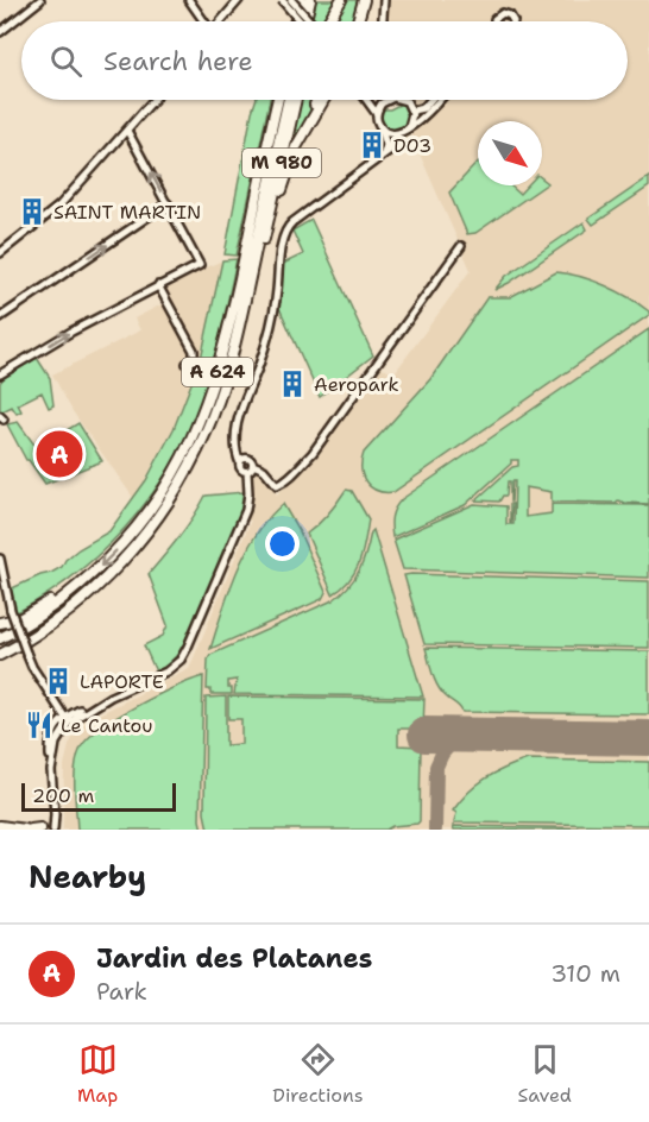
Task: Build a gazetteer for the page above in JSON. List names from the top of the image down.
{
  "streets": {
    "highway": ["M 980", "A 624"]
  },
  "crossings": [
    ["M 980", "A 624"]
  ],
  "places": {
    "building": [
      "D03",
      "SAINT MARTIN",
      "Aeropark",
      "LAPORTE"
    ],
    "restaurant": ["Le Cantou"]
  },
  "scale_bar": "200 m",
  "north": "bottom right",
  "page": {
    "search": "Search here",
    "pins": "A",
    "scale": "200 m",
    "heading": "Nearby",
    "list": [
      {
        "mark": "A",
        "name": "Jardin des Platanes",
        "note": "Park",
        "value": "310 m"
      }
    ],
    "nav": ["Map", "Directions", "Saved"]
  }
}
